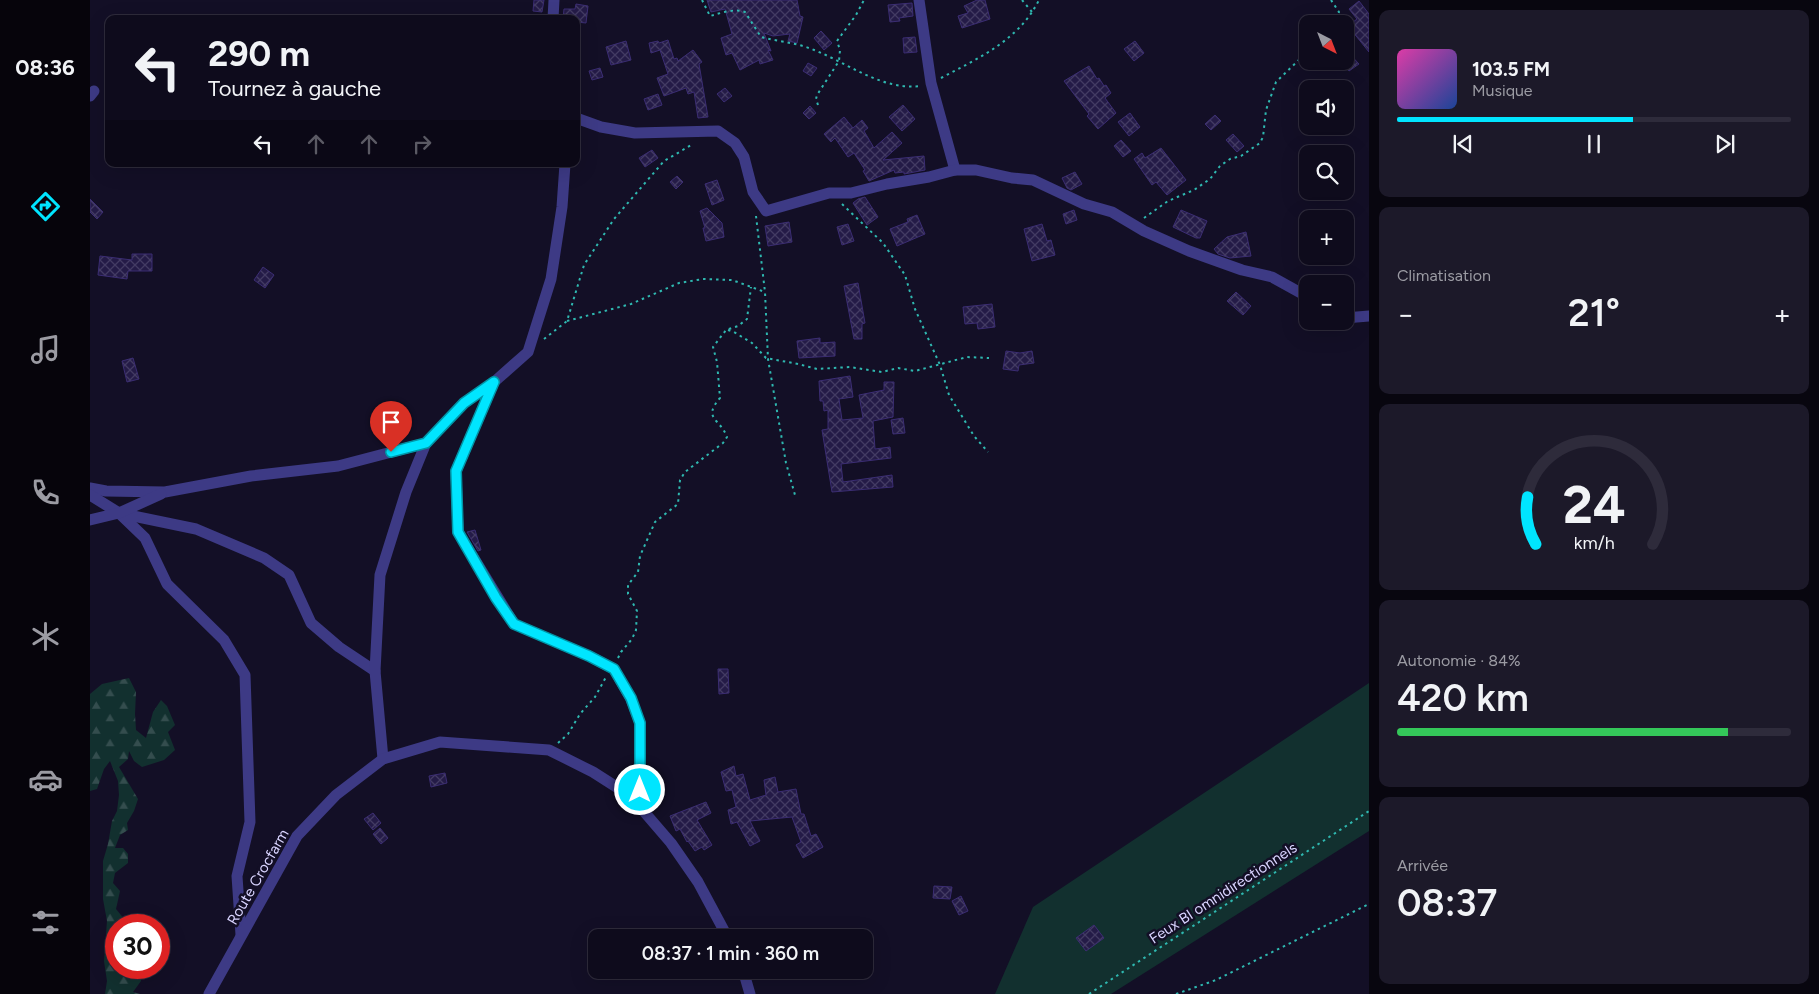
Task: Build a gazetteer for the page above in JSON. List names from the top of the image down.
{
  "streets": {
    "street": ["Route Crocfarm"],
    "path": ["Feux BI omnidirectionnels"]
  },
  "north": "bottom right",
  "page": {
    "tabs": "08:36",
    "map_buttons": ["+", "−"],
    "turn": ["290 m", "Tournez à gauche"],
    "song": ["103.5 FM", "Musique"],
    "tile": [
      "Climatisation",
      ["Autonomie · 84%", "420 km"],
      ["Arrivée", "08:37"]
    ],
    "heat": ["−", "21°", "+"],
    "limit": "30",
    "trip": "08:37 · 1 min · 360 m",
    "gauge": ["24", "km/h"]
  }
}
